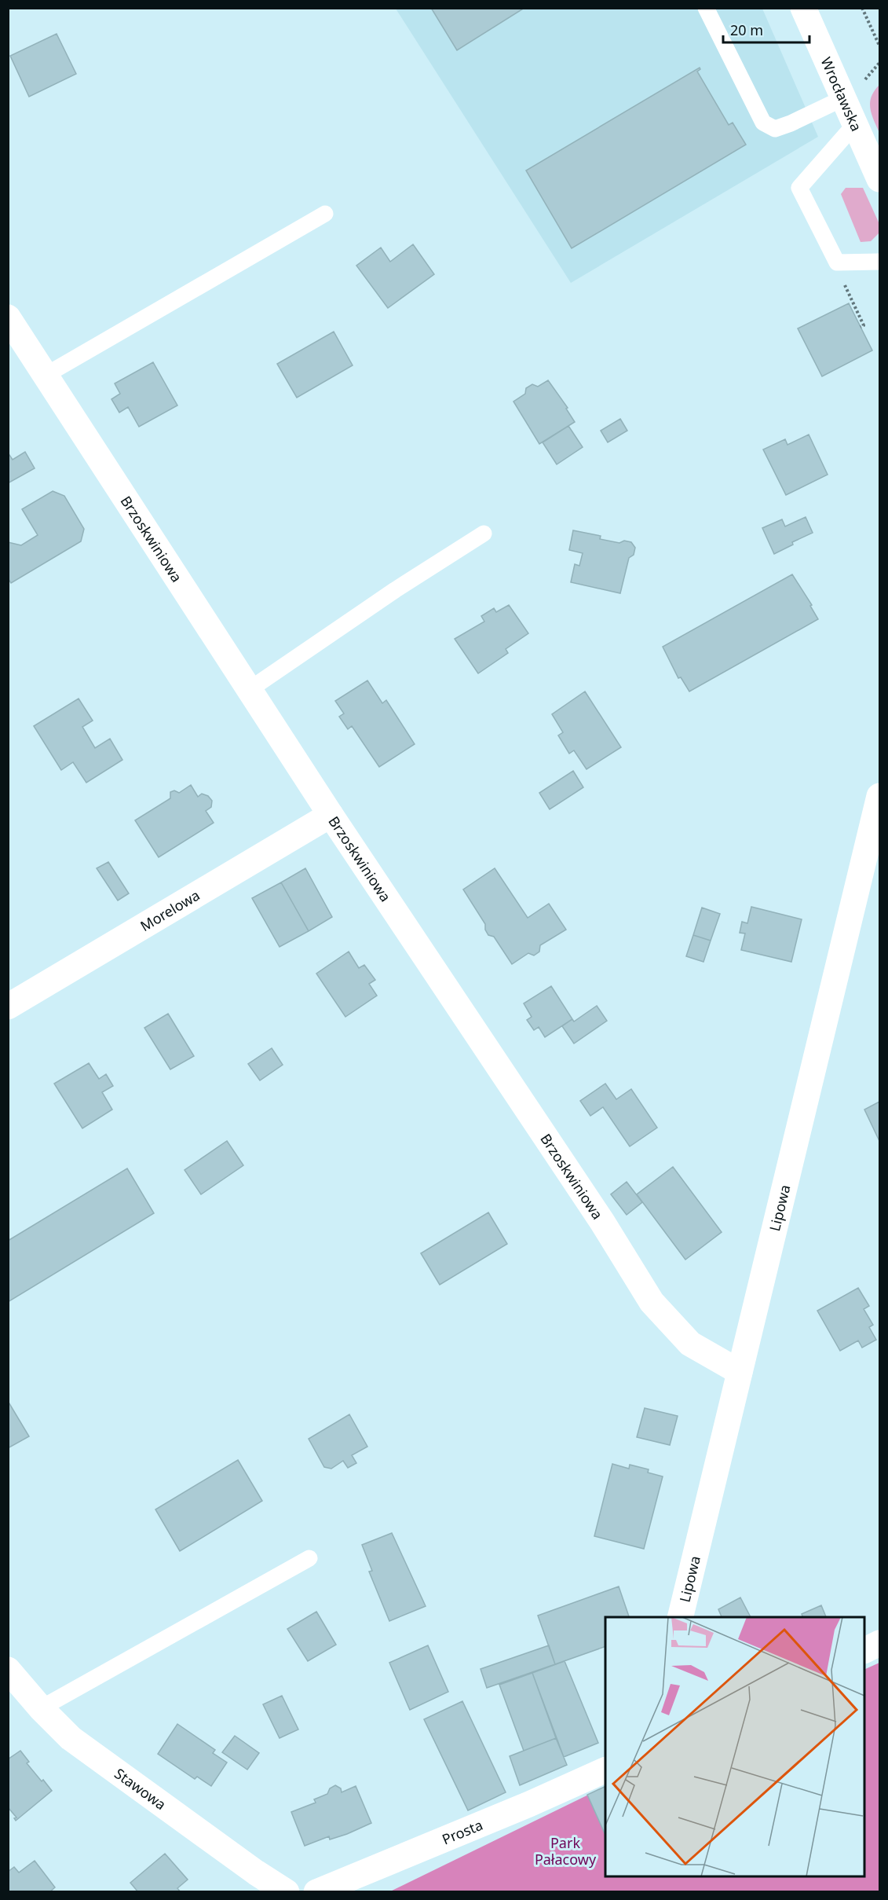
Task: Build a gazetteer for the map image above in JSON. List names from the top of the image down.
{
  "streets": {
    "street": [
      "Wrocławska",
      "Brzoskwiniowa",
      "Morelowa",
      "Lipowa",
      "Stawowa",
      "Prosta"
    ]
  },
  "crossings": [
    ["Brzoskwiniowa", "Morelowa"],
    ["Brzoskwiniowa", "Lipowa"]
  ],
  "parks": ["Park Pałacowy"],
  "scale_bar": "20 m"
}
